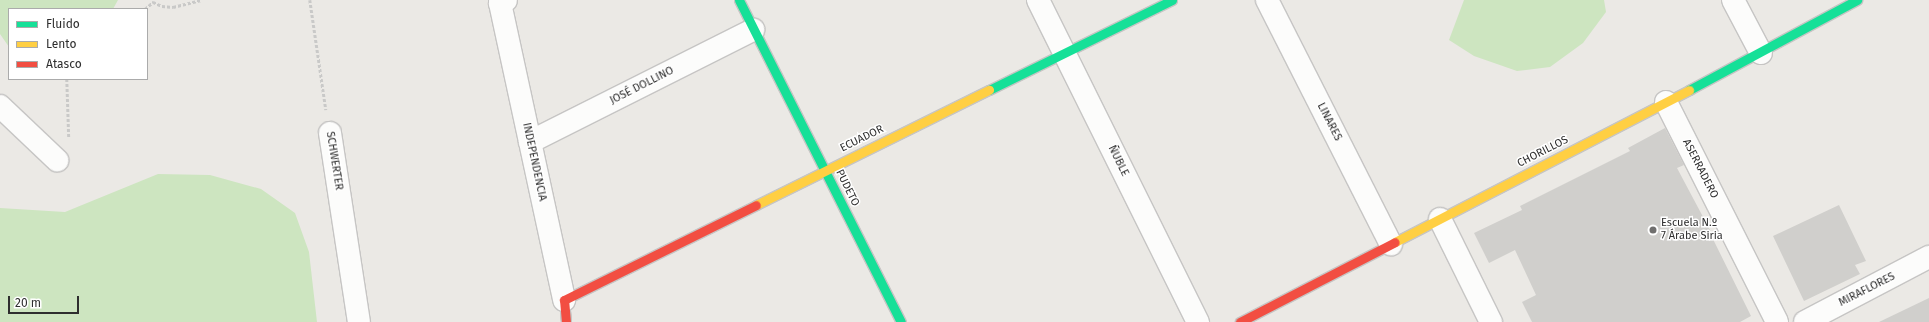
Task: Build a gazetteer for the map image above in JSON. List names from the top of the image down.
{
  "streets": {
    "street": [
      "JOSÉ DOLLINO",
      "LINARES",
      "ECUADOR",
      "CHORILLOS",
      "SCHWERTER",
      "ÑUBLE",
      "INDEPENDENCIA",
      "ASERRADERO",
      "PUDETO",
      "MIRAFLORES"
    ]
  },
  "crossings": [
    ["JOSÉ DOLLINO", "INDEPENDENCIA"],
    ["JOSÉ DOLLINO", "PUDETO"],
    ["LINARES", "CHORILLOS"],
    ["ECUADOR", "ÑUBLE"],
    ["ECUADOR", "INDEPENDENCIA"],
    ["ECUADOR", "PUDETO"],
    ["CHORILLOS", "ASERRADERO"]
  ],
  "places": ["Escuela N.º 7 Árabe Siria"],
  "legend": ["Fluido", "Lento", "Atasco"],
  "scale_bar": "20 m"
}
